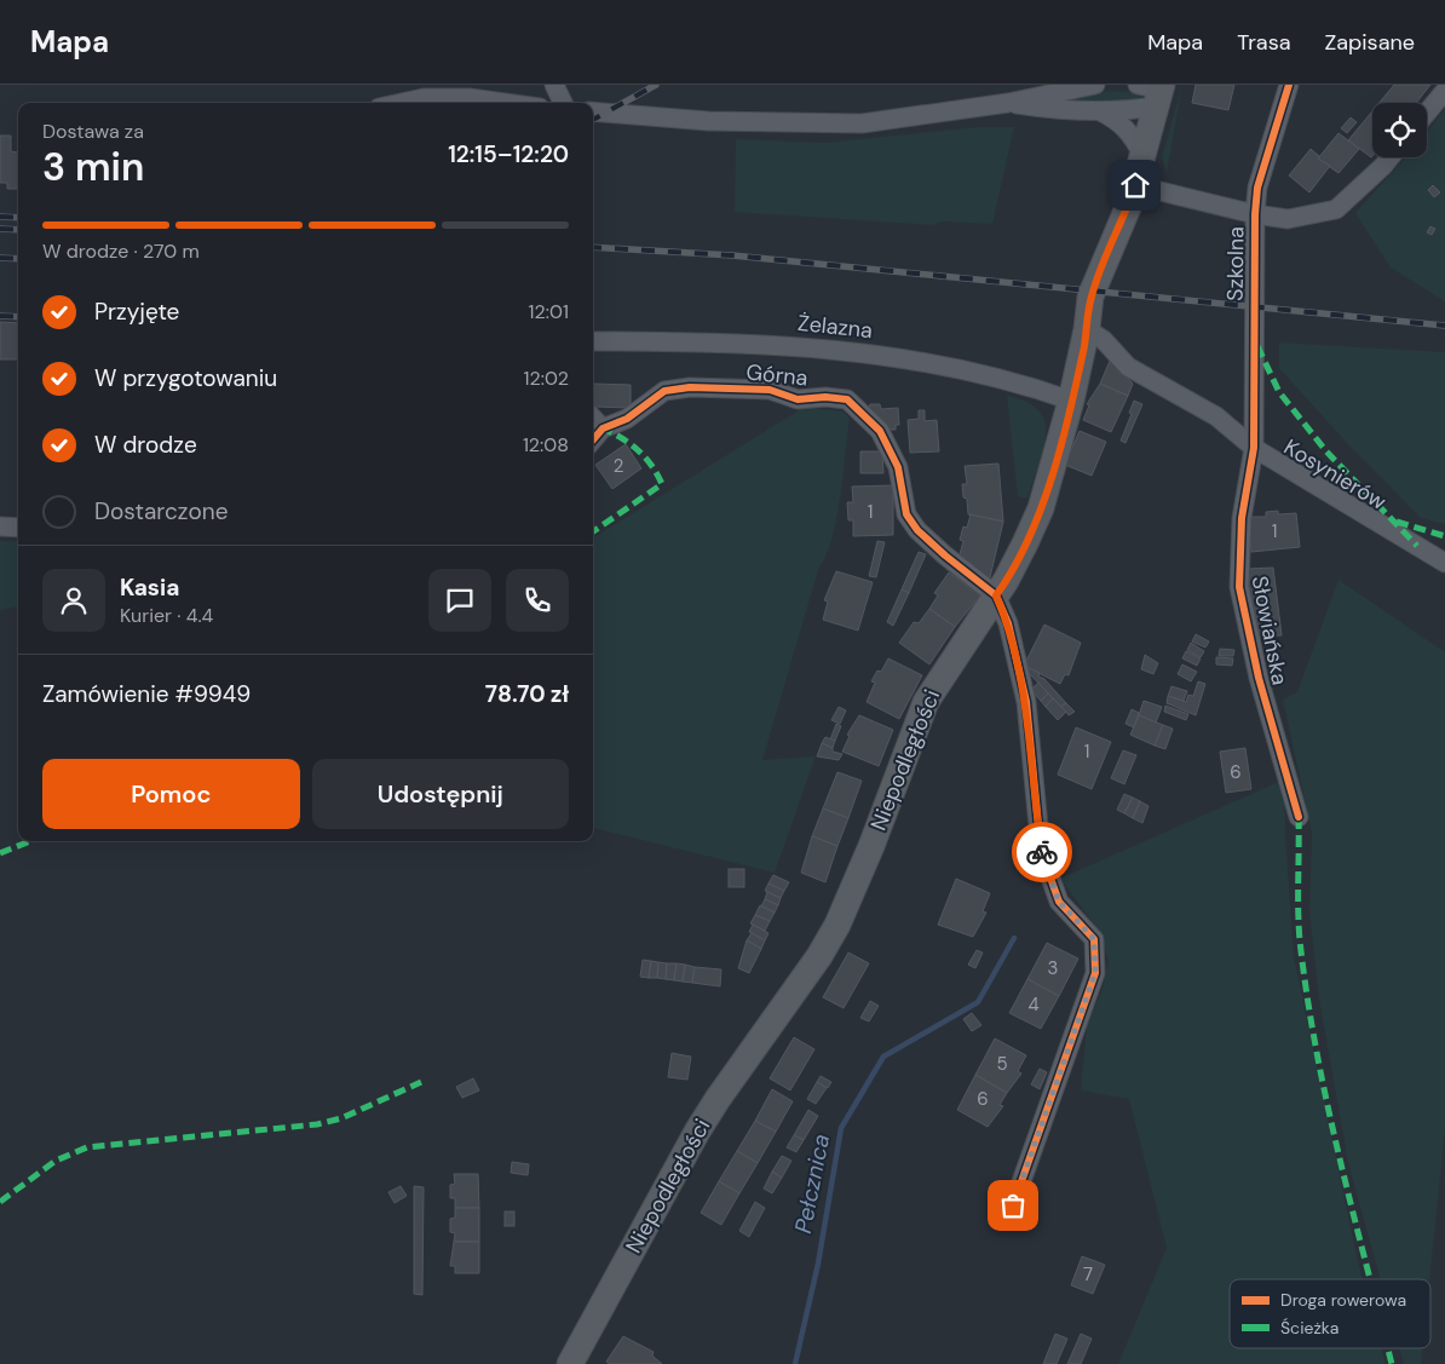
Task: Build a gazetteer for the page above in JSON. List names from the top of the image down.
{
  "streets": {
    "main road": ["Niepodległości"],
    "street": [
      "Szkolna",
      "Żelazna",
      "Górna",
      "Kosynierów",
      "Słowiańska"
    ]
  },
  "crossings": [
    ["Szkolna", "Kosynierów"],
    ["Szkolna", "Słowiańska"],
    ["Żelazna", "Niepodległości"],
    ["Górna", "Niepodległości"],
    ["Kosynierów", "Słowiańska"],
    ["Kosynierów", "Niepodległości"]
  ],
  "water": ["Pełcznica"],
  "house_numbers": [
    "2",
    "1",
    "1",
    "1",
    "6",
    "3",
    "4",
    "5",
    "6",
    "7"
  ],
  "legend": ["Droga rowerowa", "Ścieżka"],
  "page": {
    "header": "Mapa",
    "nav": ["Mapa", "Trasa", "Zapisane"],
    "heading": ["3 min", "Dostawa za", "12:15–12:20"],
    "panel": [
      "Kasia",
      "Kurier · 4.4",
      "Zamówienie #9949",
      "78.70 zł"
    ],
    "bar": "W drodze · 270 m",
    "list": [
      ["Przyjęte", "12:01"],
      ["W przygotowaniu", "12:02"],
      ["W drodze", "12:08"],
      "Dostarczone"
    ],
    "buttons": ["Pomoc", "Udostępnij"]
  }
}
